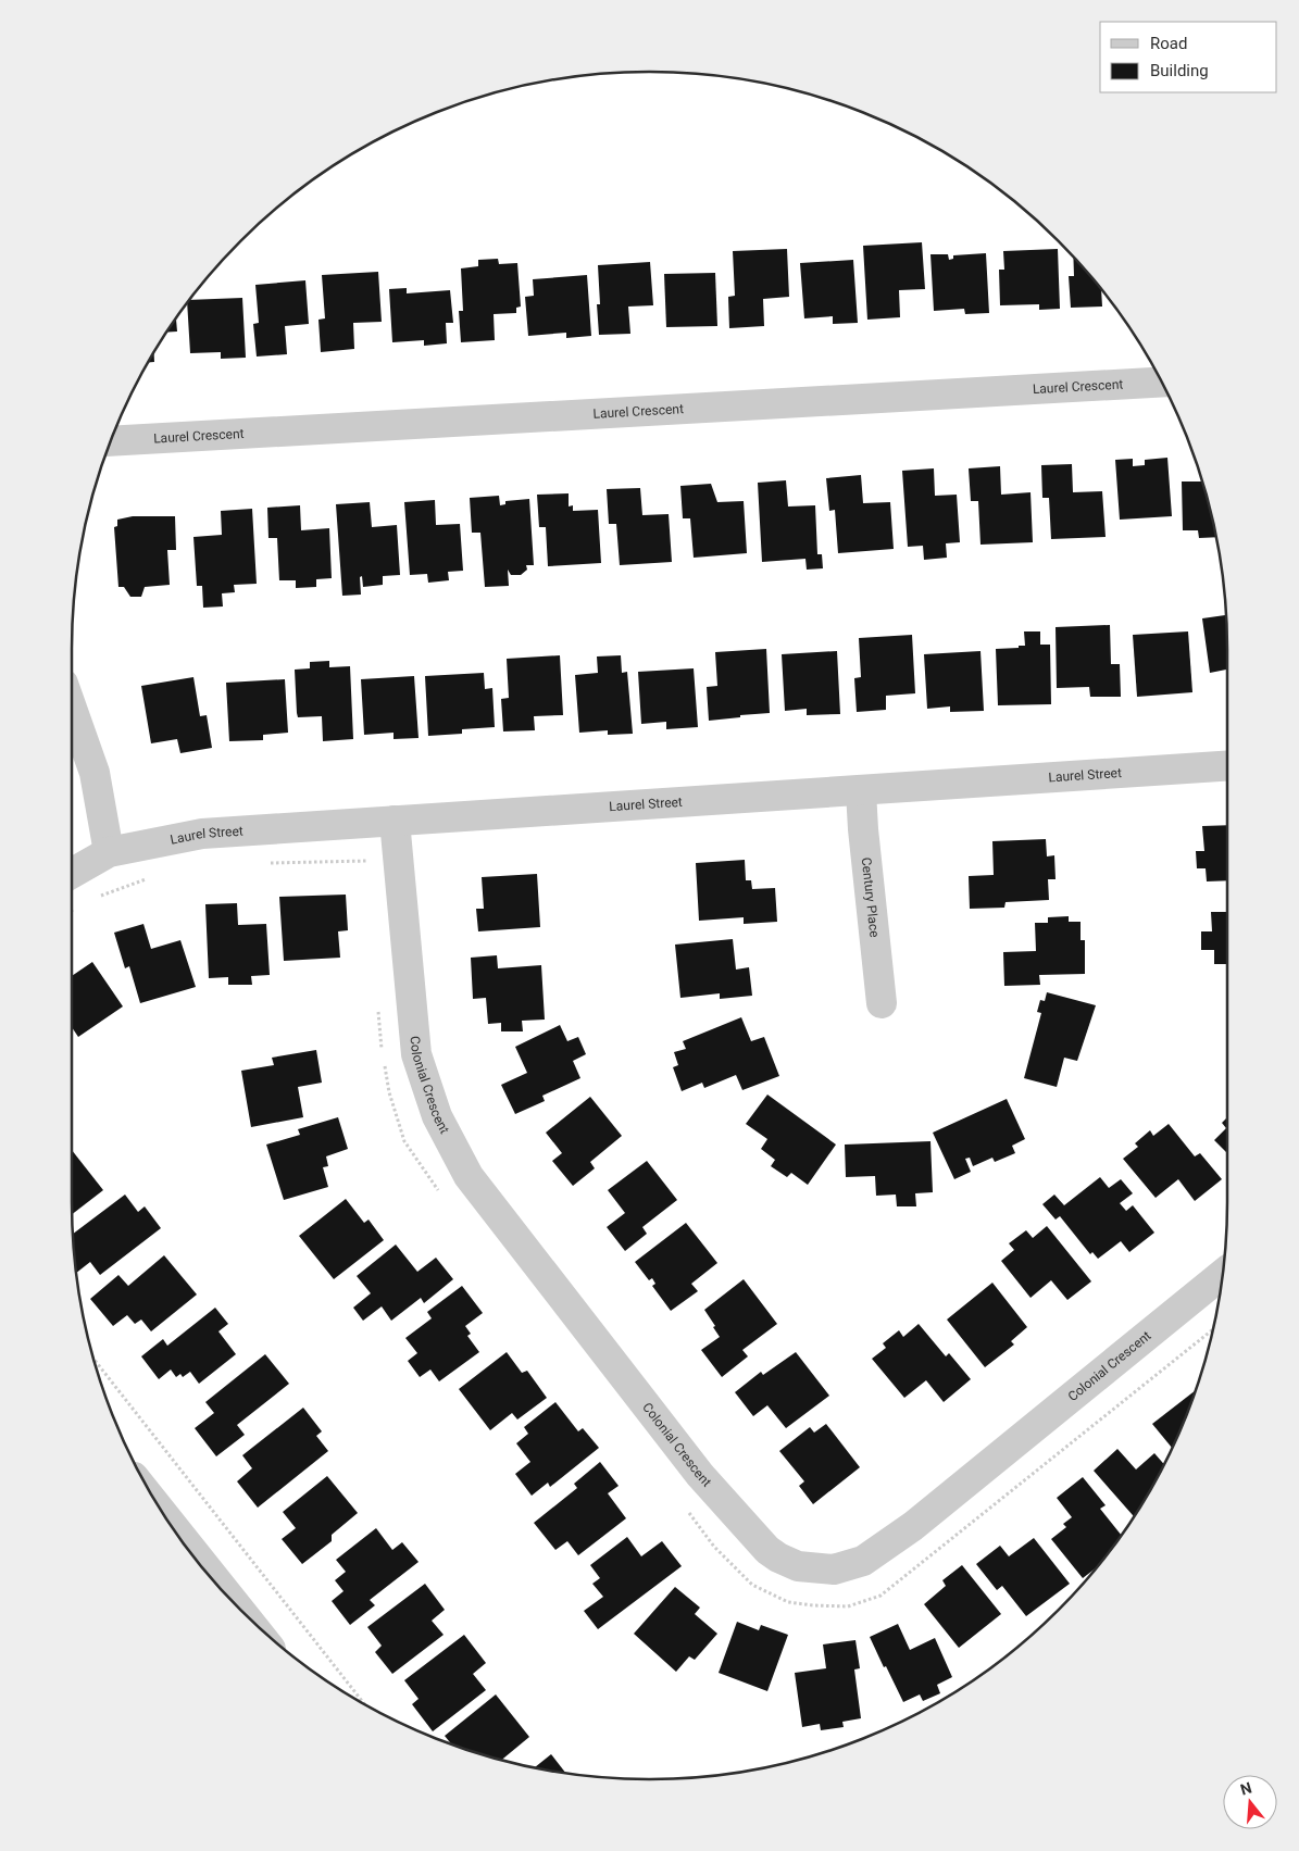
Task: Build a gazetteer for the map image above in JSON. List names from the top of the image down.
{
  "streets": {
    "street": [
      "Laurel Crescent",
      "Laurel Street",
      "Century Place",
      "Colonial Crescent"
    ]
  },
  "crossings": [
    ["Laurel Street", "Century Place"],
    ["Laurel Street", "Colonial Crescent"]
  ],
  "legend": ["Road", "Building"],
  "north": "top"
}
